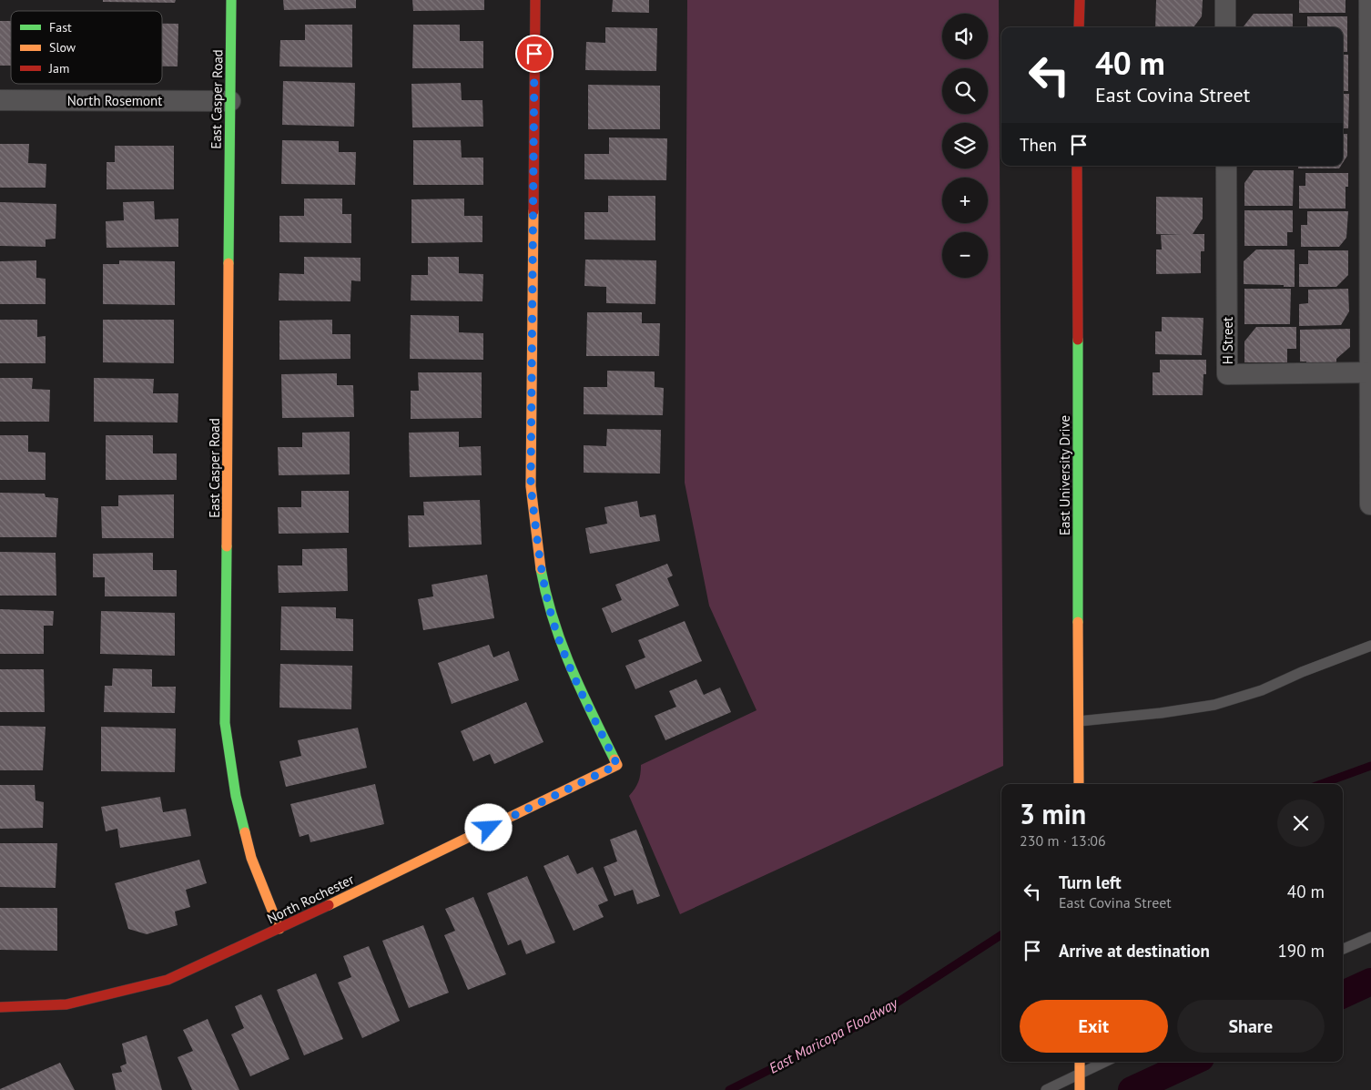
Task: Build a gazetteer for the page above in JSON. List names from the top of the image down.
{
  "streets": {
    "street": [
      "East Casper Road",
      "North Rosemont",
      "H Street",
      "East University Drive",
      "North Rochester"
    ]
  },
  "crossings": [
    ["East Casper Road", "North Rosemont"],
    ["East Casper Road", "North Rochester"]
  ],
  "water": ["East Maricopa Floodway"],
  "legend": ["Fast", "Slow", "Jam"],
  "page": {
    "map_buttons": ["+", "−"],
    "turn": ["40 m", "East Covina Street"],
    "then": "Then",
    "heading": ["3 min", "230 m · 13:06"],
    "list": [
      {
        "name": "Turn left",
        "note": "East Covina Street",
        "value": "40 m"
      },
      {
        "name": "Arrive at destination",
        "value": "190 m"
      }
    ],
    "buttons": ["Exit", "Share"]
  }
}
